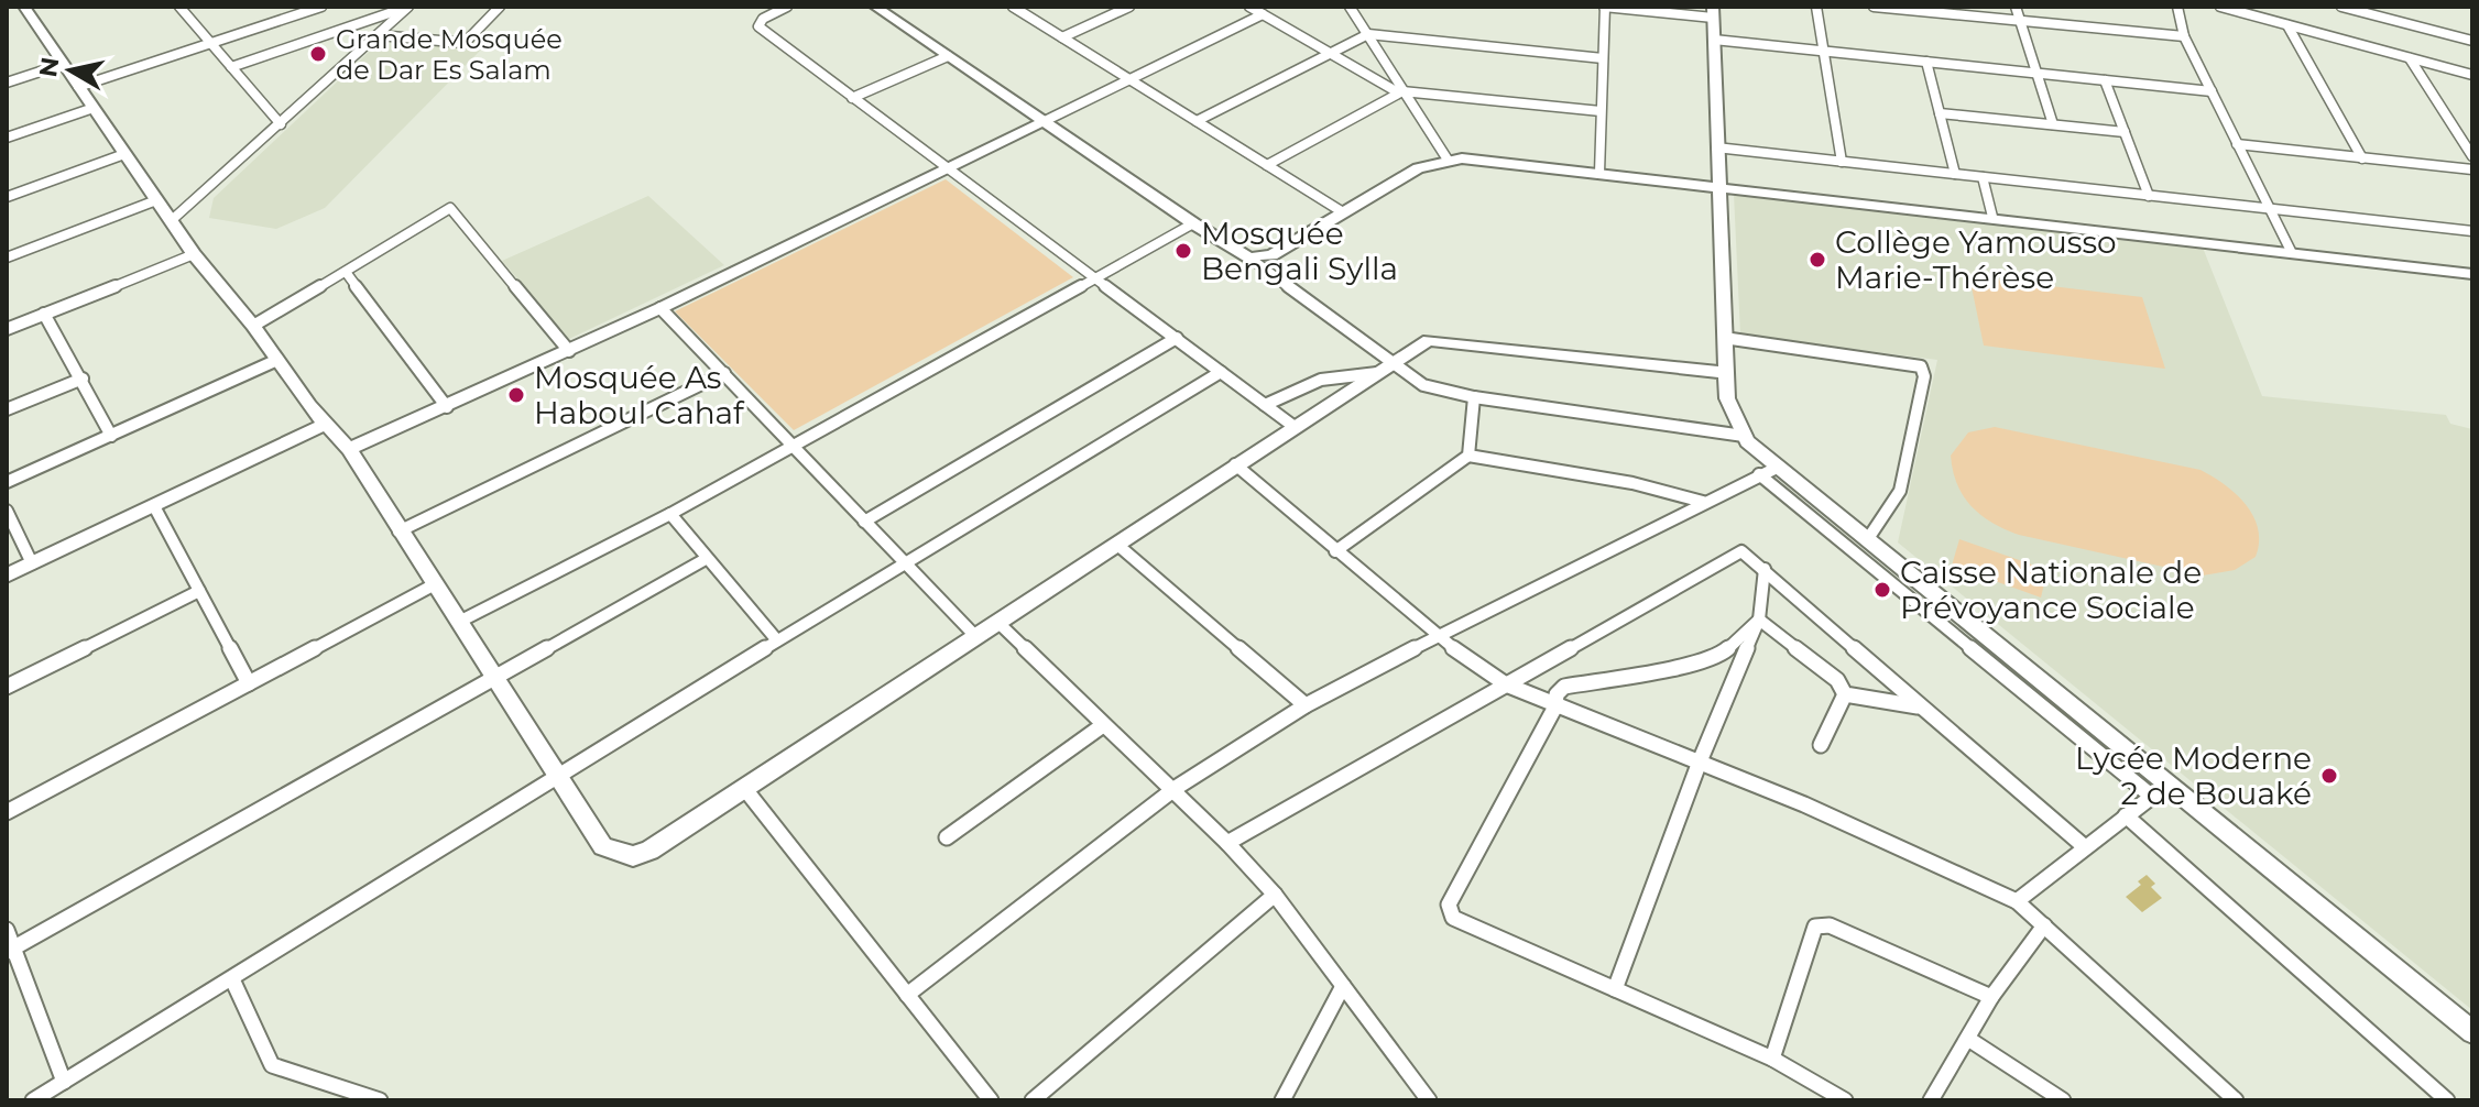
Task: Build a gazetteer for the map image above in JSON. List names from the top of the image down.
{
  "places": [
    "Grande Mosquée de Dar Es Salam",
    "Mosquée Bengali Sylla",
    "Collège Yamousso Marie-Thérèse",
    "Mosquée As Haboul Cahaf",
    "Caisse Nationale de Prévoyance Sociale",
    "Lycée Moderne 2 de Bouaké"
  ],
  "north": "left"
}
